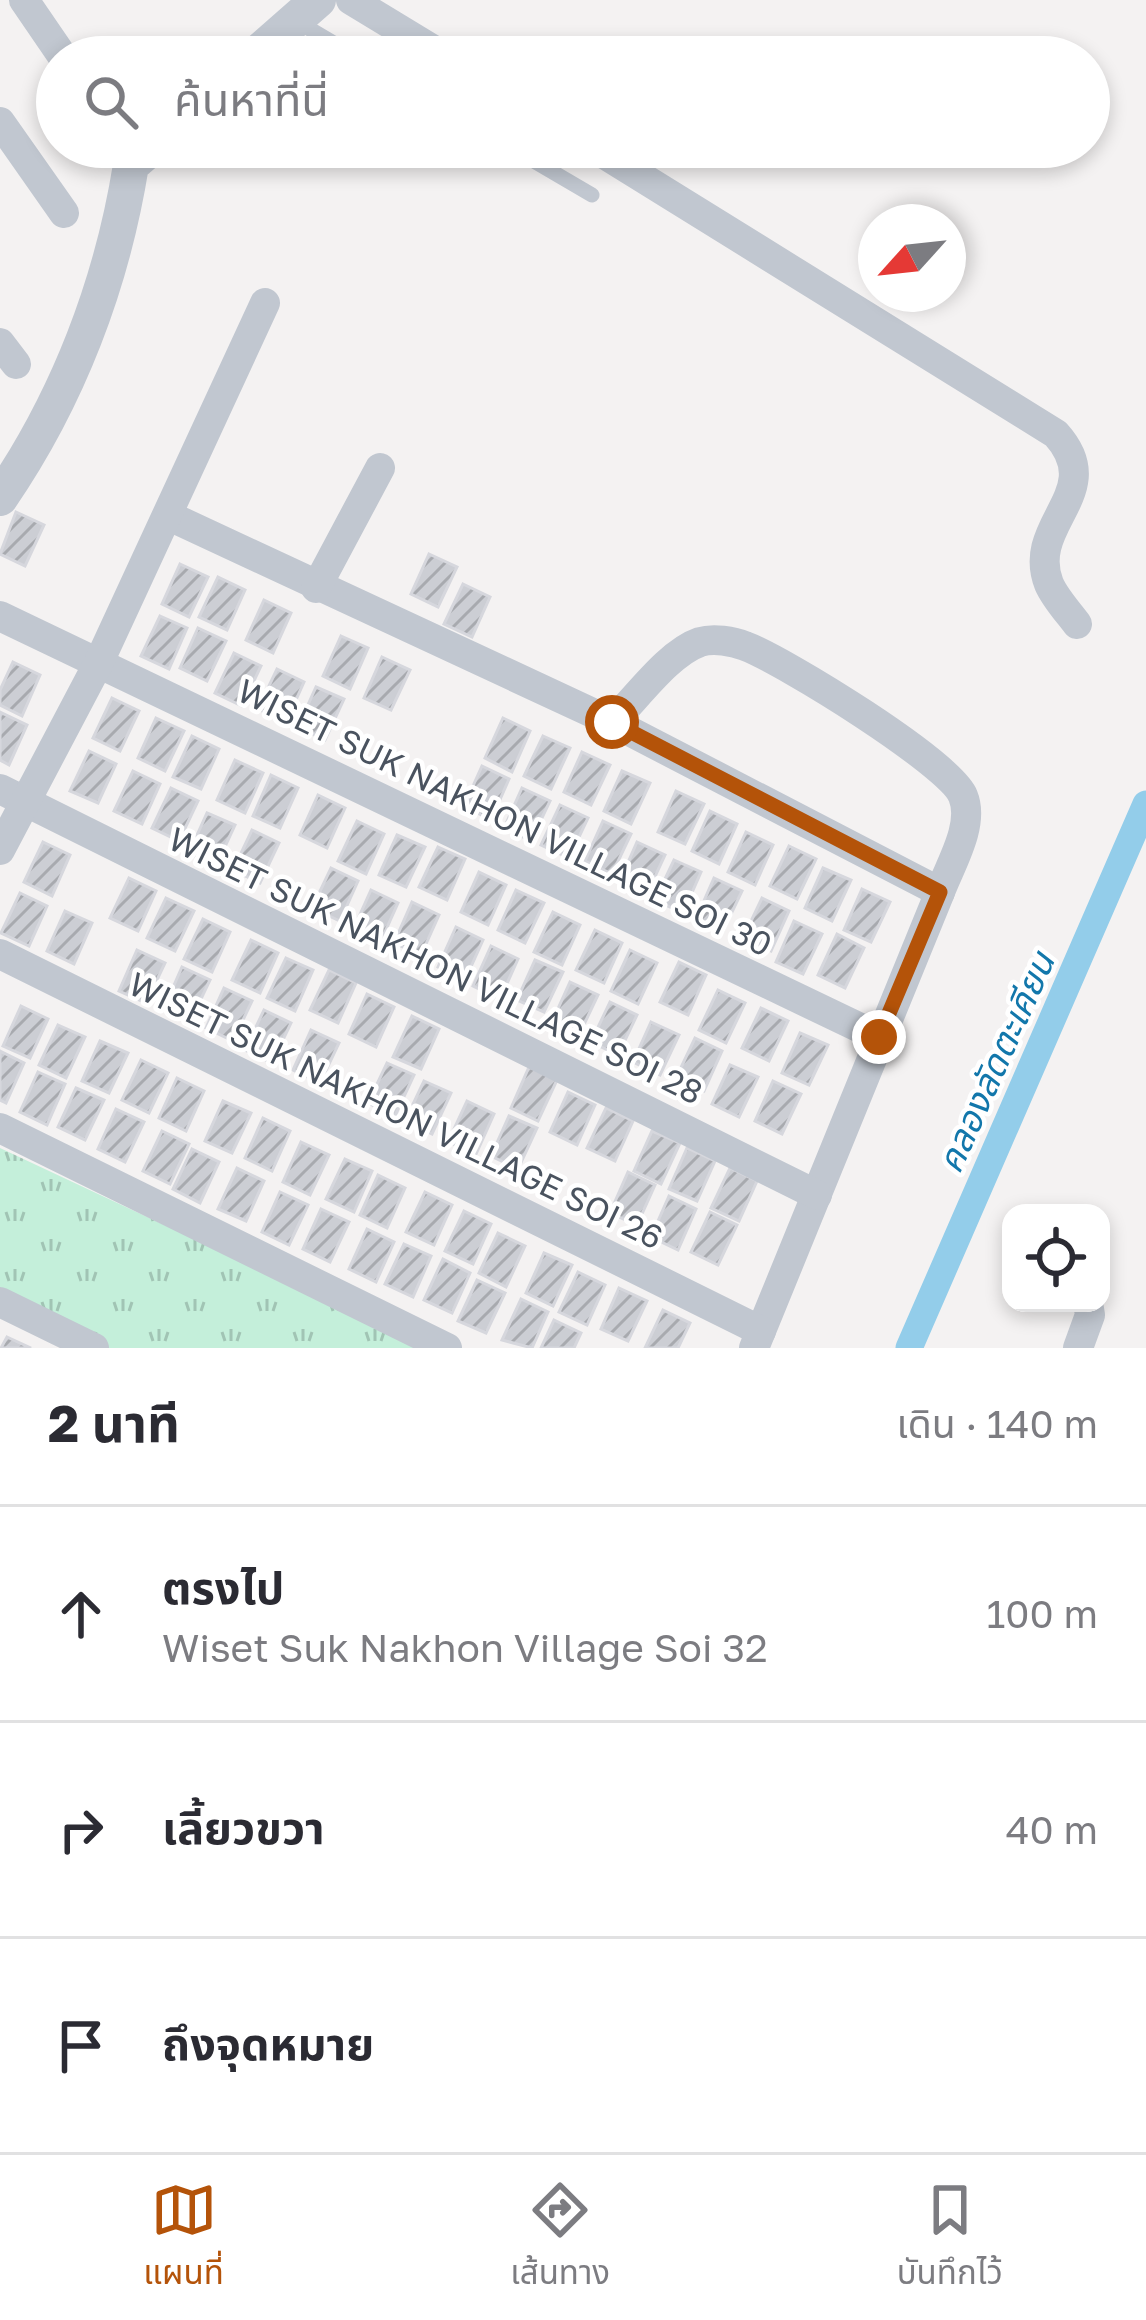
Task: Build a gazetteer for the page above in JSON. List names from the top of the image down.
{
  "streets": {
    "street": ["WISET SUK NAKHON VILLAGE SOI 30", "WISET SUK NAKHON VILLAGE SOI 28", "WISET SUK NAKHON VILLAGE SOI 26"]
  },
  "water": ["คลองลัดตะเคียน"],
  "north": "bottom left",
  "page": {
    "search": "ค้นหาที่นี่",
    "heading": ["2 นาที", "เดิน · 140 m"],
    "list": [
      ["ตรงไป", "Wiset Suk Nakhon Village Soi 32", "100 m"],
      ["เลี้ยวขวา", "40 m"],
      "ถึงจุดหมาย"
    ],
    "nav": ["แผนที่", "เส้นทาง", "บันทึกไว้"]
  }
}
